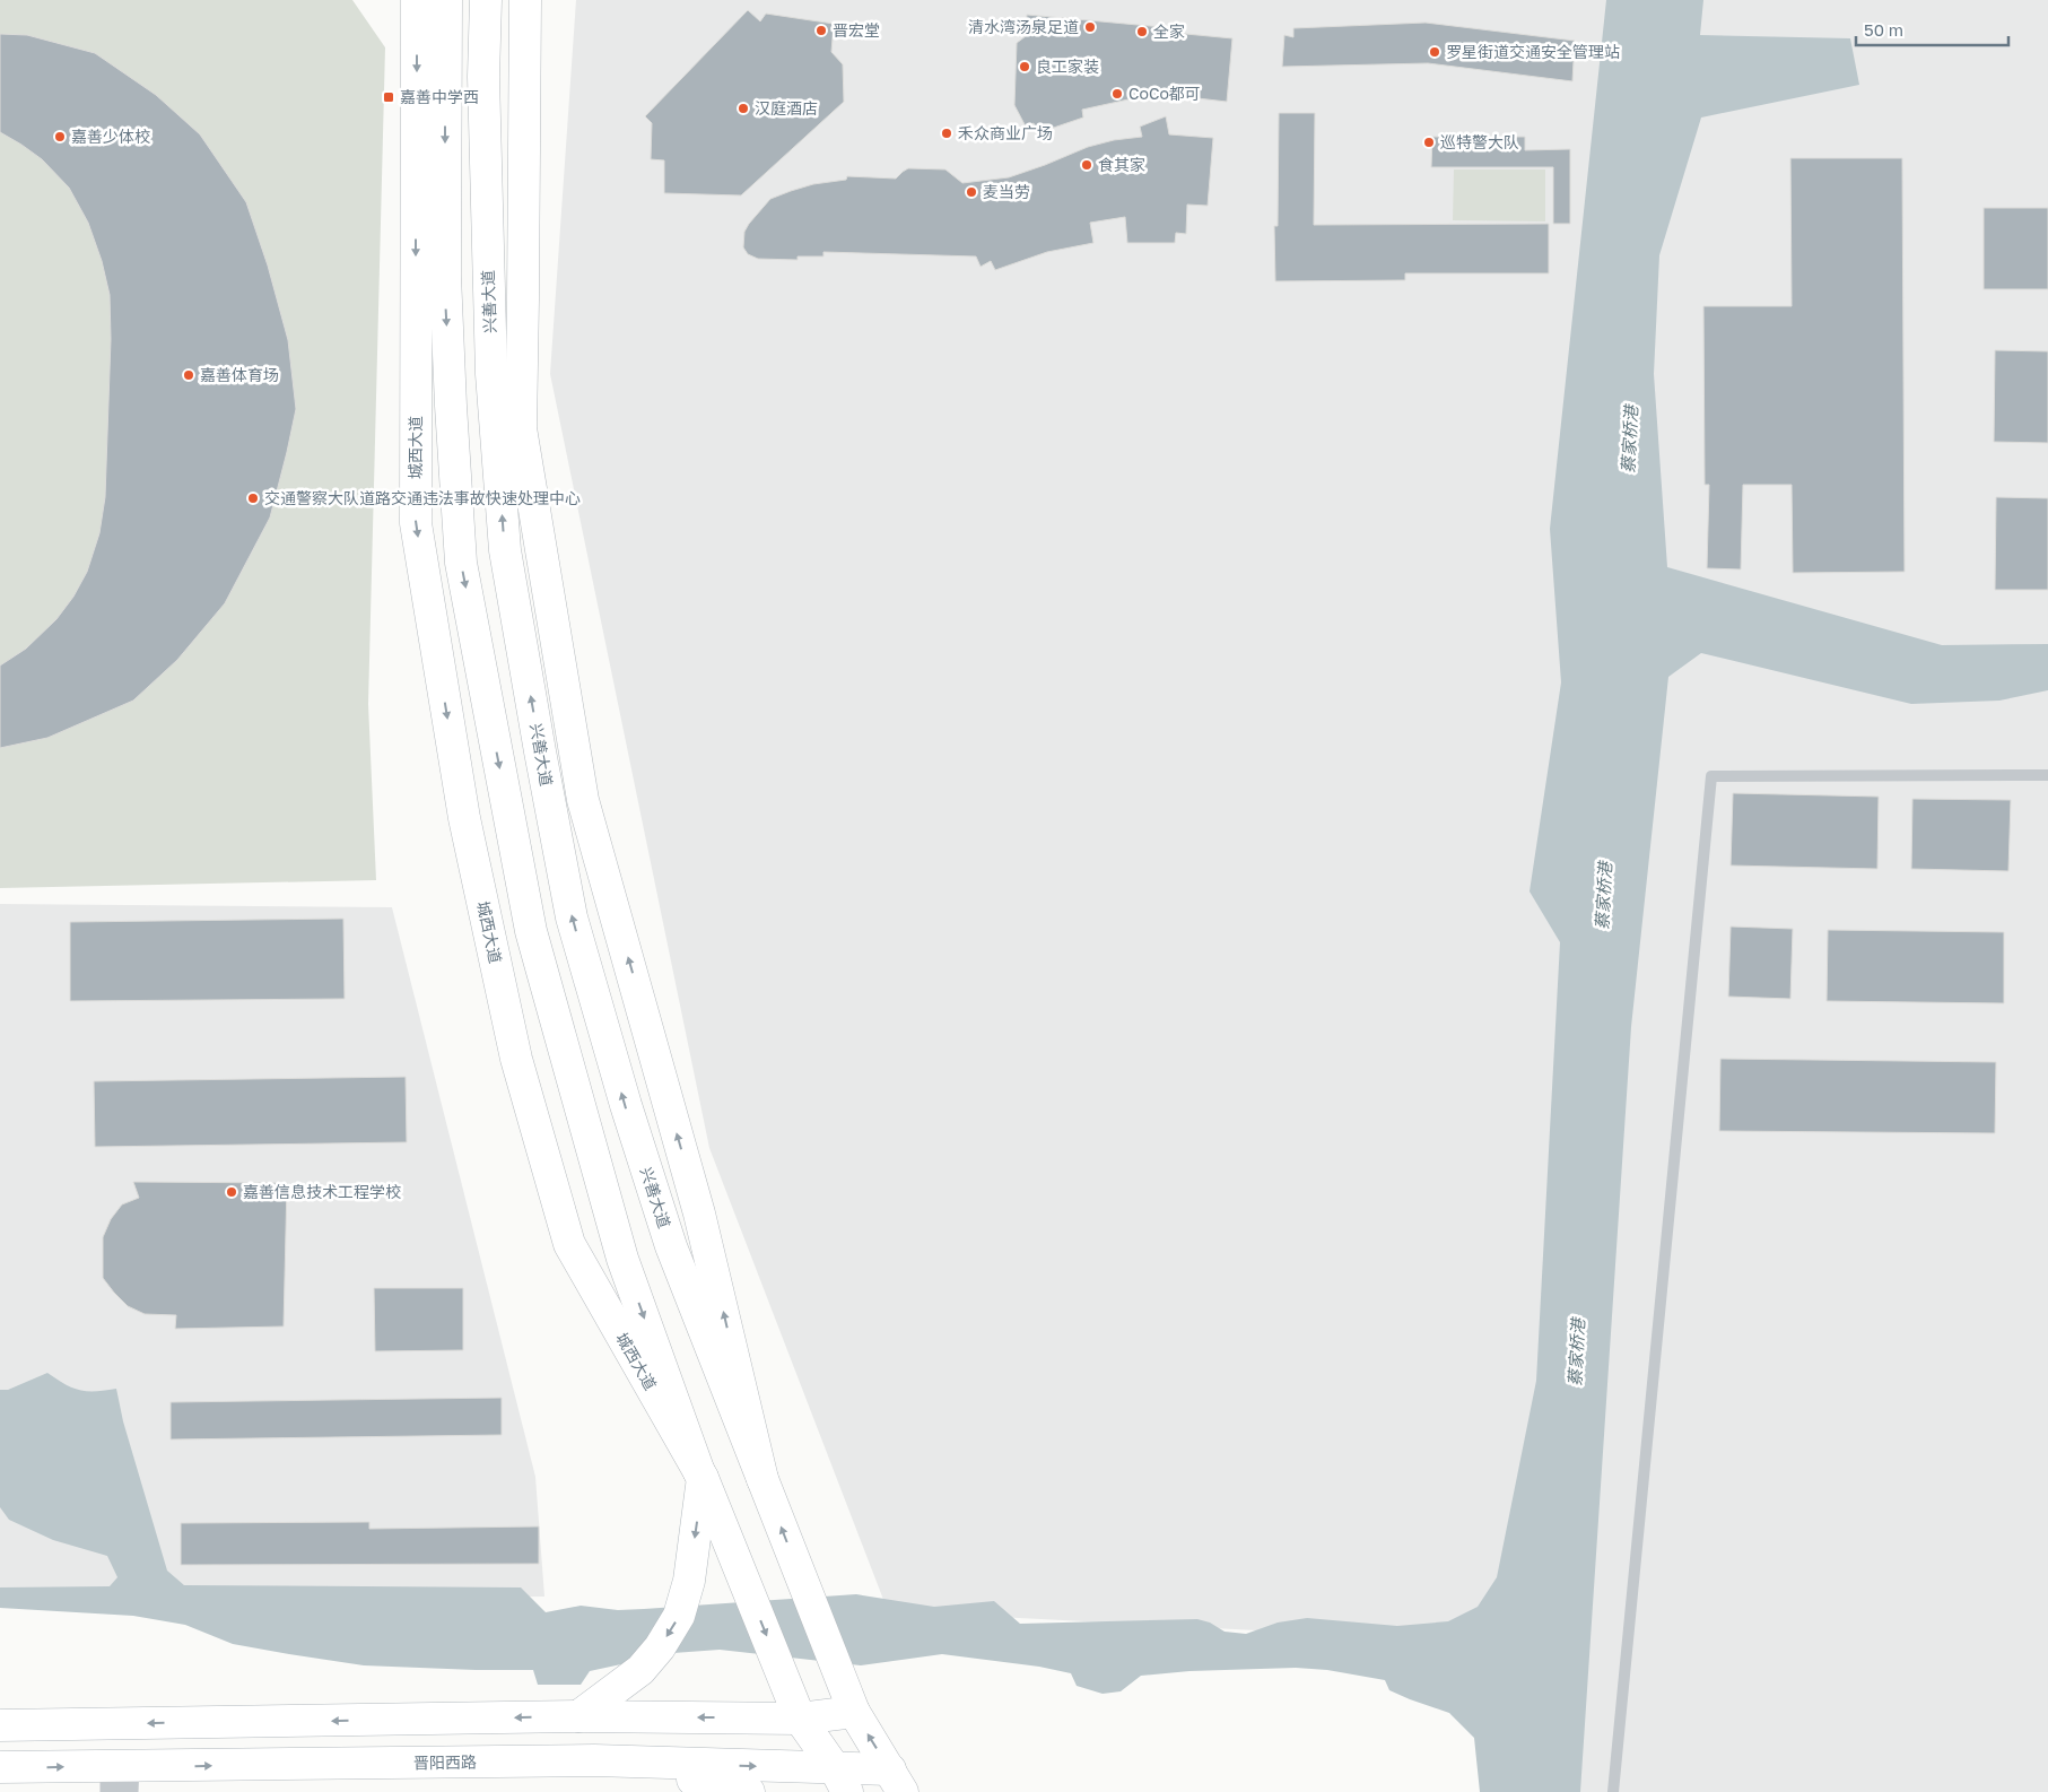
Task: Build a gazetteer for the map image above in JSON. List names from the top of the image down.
{
  "streets": {
    "main road": ["兴善大道", "城西大道", "晋阳西路"]
  },
  "crossings": [
    ["城西大道", "晋阳西路"]
  ],
  "water": ["蔡家桥港"],
  "places": {
    "other": [
      "清水湾汤泉足道",
      "晋宏堂",
      "全家",
      "罗星街道交通安全管理站",
      "良工家装",
      "CoCo都可",
      "汉庭酒店",
      "禾众商业广场",
      "嘉善少体校",
      "巡特警大队",
      "食其家",
      "麦当劳",
      "嘉善体育场",
      "交通警察大队道路交通违法事故快速处理中心",
      "嘉善信息技术工程学校"
    ],
    "transit": ["嘉善中学西"]
  },
  "scale_bar": "50 m"
}
